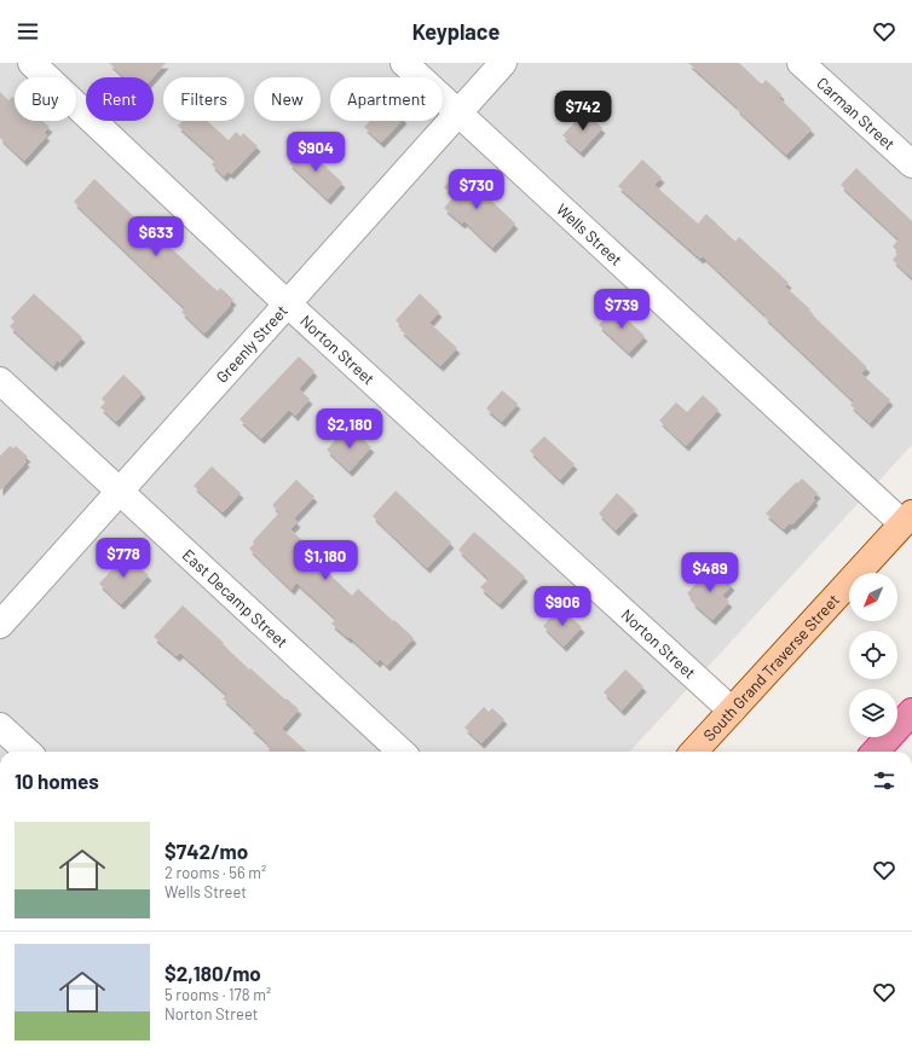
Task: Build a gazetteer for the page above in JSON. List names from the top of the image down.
{
  "streets": {
    "main road": ["South Grand Traverse Street"],
    "street": [
      "Carman Street",
      "Wells Street",
      "Greenly Street",
      "Norton Street",
      "East Decamp Street"
    ]
  },
  "crossings": [
    ["Wells Street", "Greenly Street"],
    ["Wells Street", "South Grand Traverse Street"],
    ["Greenly Street", "Norton Street"],
    ["Greenly Street", "East Decamp Street"],
    ["Norton Street", "South Grand Traverse Street"]
  ],
  "north": "bottom left",
  "page": {
    "header": "Keyplace",
    "chip": [
      "Buy",
      "Rent",
      "Filters",
      "New",
      "Apartment"
    ],
    "price": [
      "$742",
      "$904",
      "$730",
      "$633",
      "$739",
      "$2,180",
      "$778",
      "$1,180",
      "$489",
      "$906"
    ],
    "heading": "10 homes",
    "list": [
      {
        "name": "$742/mo",
        "note": "2 rooms · 56 m² · Wells Street"
      },
      {
        "name": "$2,180/mo",
        "note": "5 rooms · 178 m² · Norton Street"
      }
    ]
  }
}
